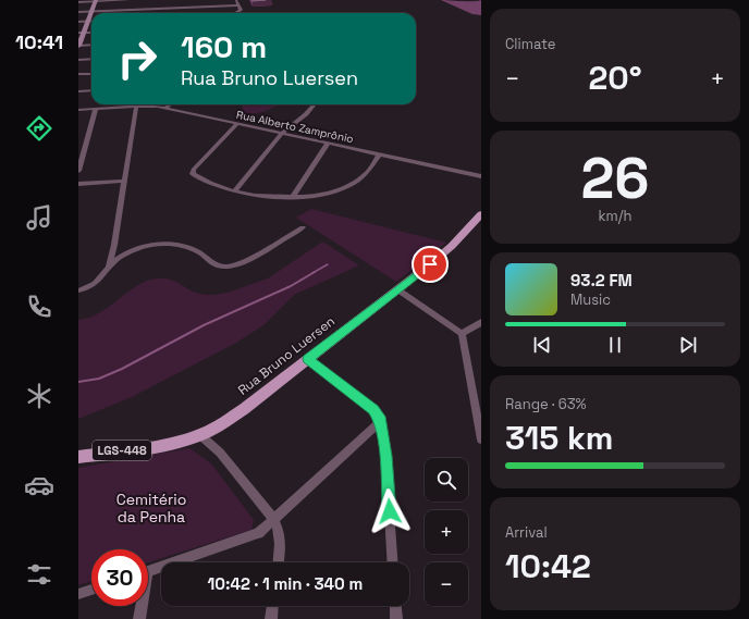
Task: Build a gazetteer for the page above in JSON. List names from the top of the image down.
{
  "streets": {
    "main road": ["Rua Bruno Luersen", "LGS-448"],
    "street": ["Rua Alberto Zamprônio"]
  },
  "parks": ["Cemitério da Penha"],
  "page": {
    "tabs": "10:41",
    "tile": [
      "Climate",
      ["26", "km/h"],
      ["Range · 63%", "315 km"],
      ["Arrival", "10:42"]
    ],
    "turn": ["160 m", "Rua Bruno Luersen"],
    "heat": ["−", "20°", "+"],
    "song": ["93.2 FM", "Music"],
    "map_buttons": ["+", "−"],
    "limit": "30",
    "trip": "10:42 · 1 min · 340 m"
  }
}
